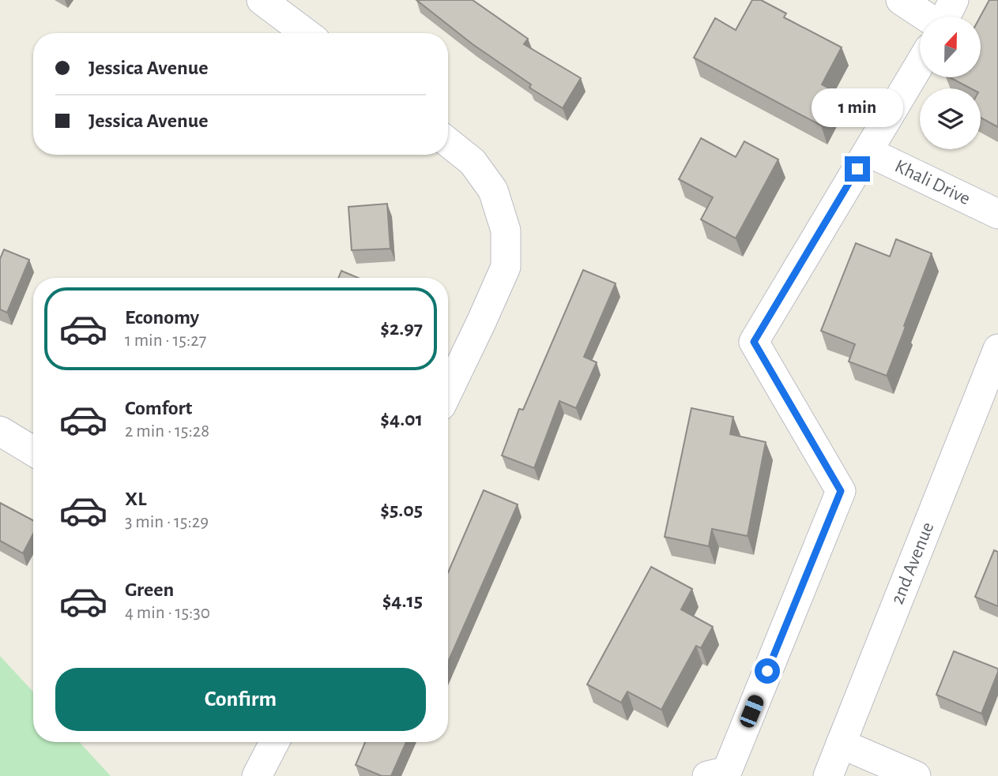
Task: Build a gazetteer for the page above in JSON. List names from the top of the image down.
{
  "streets": {
    "street": ["Khali Drive", "2nd Avenue"]
  },
  "north": "top",
  "page": {
    "banner": ["Jessica Avenue", "Jessica Avenue"],
    "bubble": "1 min",
    "list": [
      {
        "name": "Economy",
        "note": "1 min · 15:27",
        "value": "$2.97"
      },
      {
        "name": "Comfort",
        "note": "2 min · 15:28",
        "value": "$4.01"
      },
      {
        "name": "XL",
        "note": "3 min · 15:29",
        "value": "$5.05"
      },
      {
        "name": "Green",
        "note": "4 min · 15:30",
        "value": "$4.15"
      }
    ],
    "buttons": "Confirm"
  }
}
